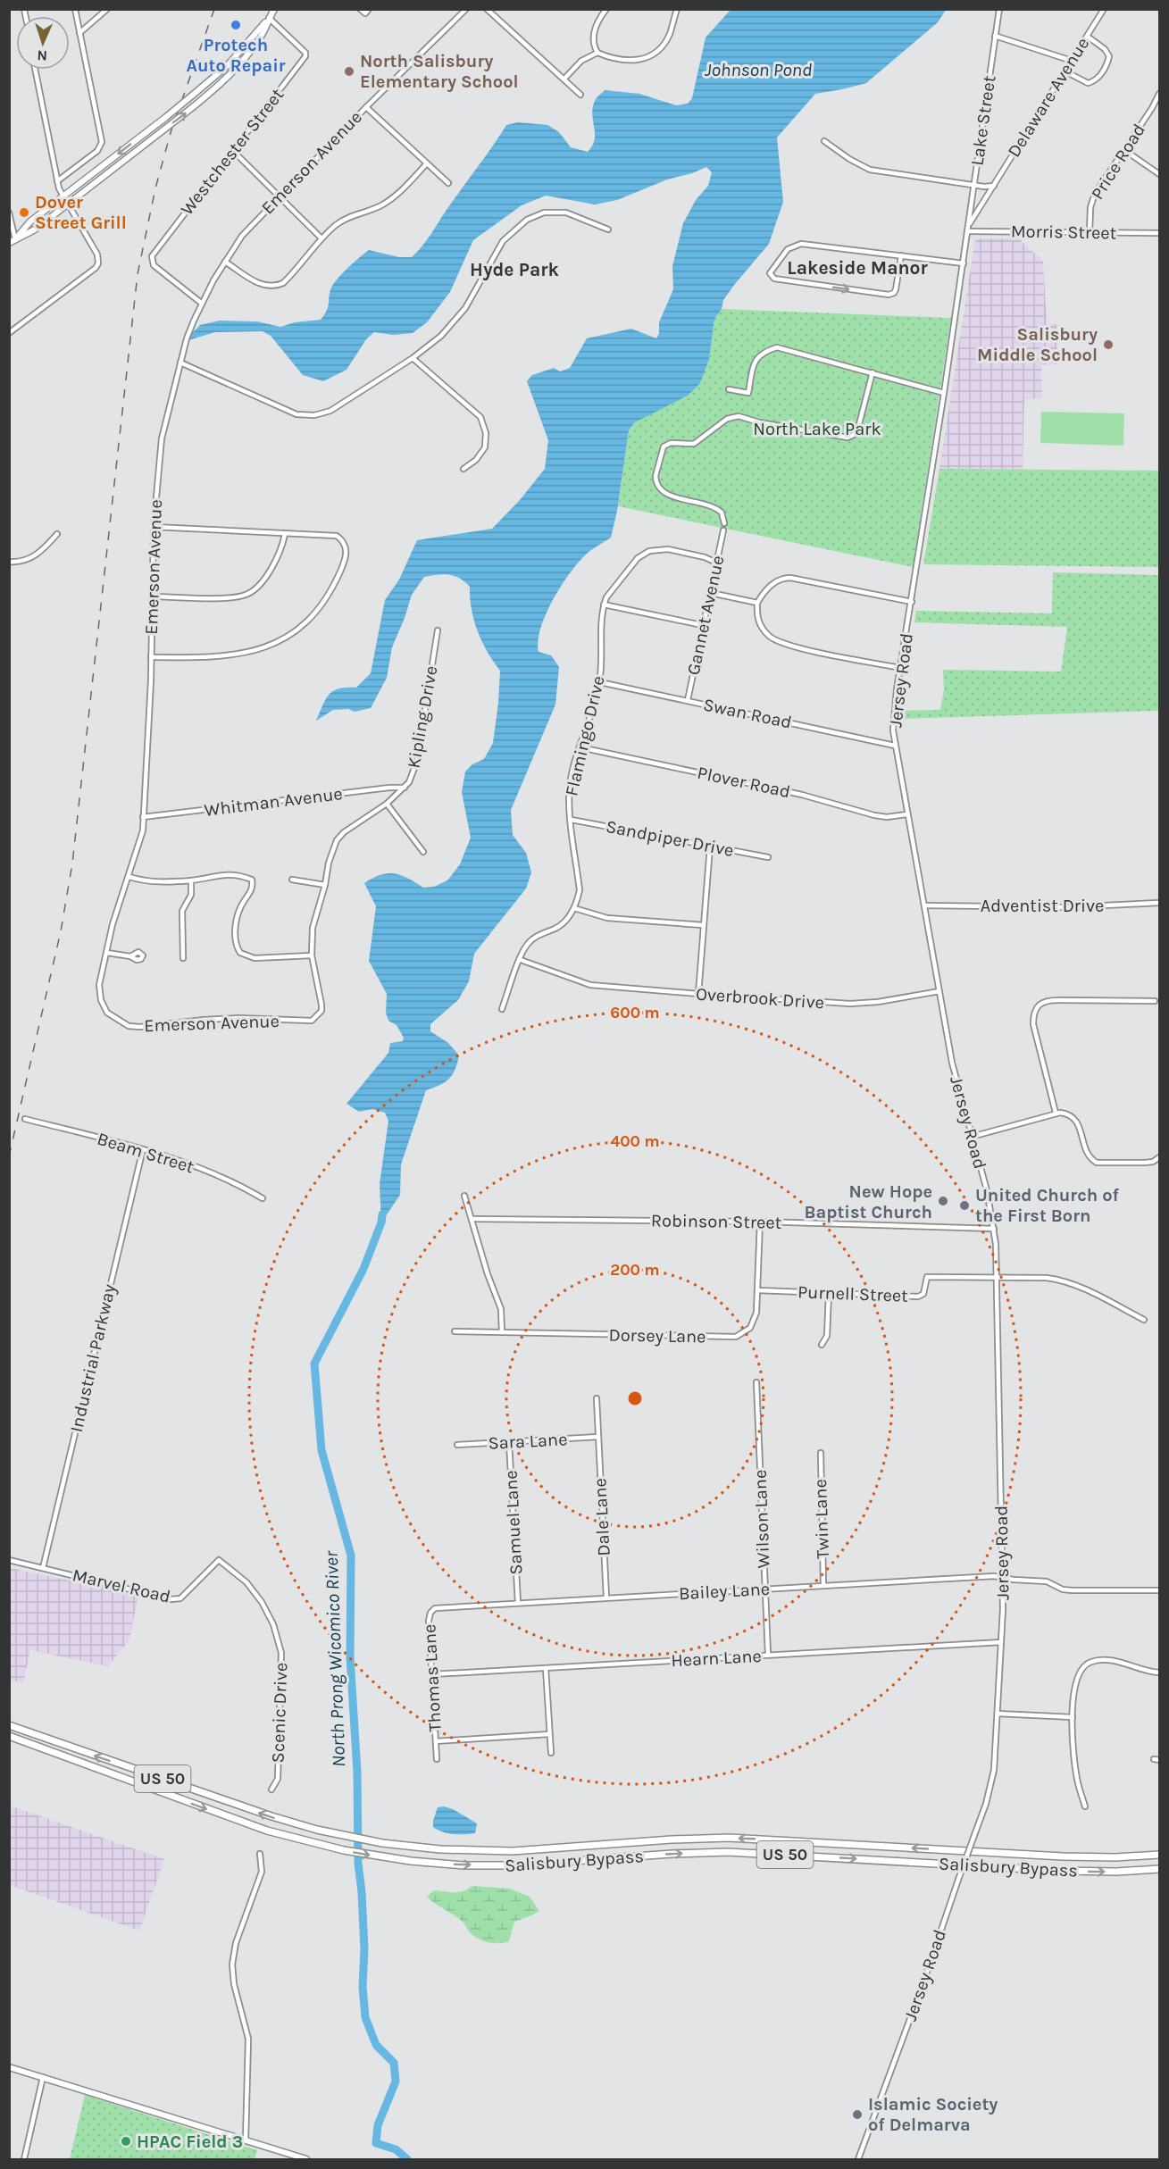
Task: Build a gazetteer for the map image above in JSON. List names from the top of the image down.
{
  "streets": {
    "highway": ["US 50", "Salisbury Bypass"],
    "street": [
      "Delaware Avenue",
      "Lake Street",
      "Westchester Street",
      "Price Road",
      "Emerson Avenue",
      "Morris Street",
      "Gannet Avenue",
      "Jersey Road",
      "Swan Road",
      "Kipling Drive",
      "Flamingo Drive",
      "Plover Road",
      "Whitman Avenue",
      "Sandpiper Drive",
      "Adventist Drive",
      "Overbrook Drive",
      "Beam Street",
      "Robinson Street",
      "Purnell Street",
      "Dorsey Lane",
      "Industrial Parkway",
      "Sara Lane",
      "Dale Lane",
      "Wilson Lane",
      "Twin Lane",
      "Samuel Lane",
      "Marvel Road",
      "Bailey Lane",
      "Hearn Lane",
      "Thomas Lane",
      "Scenic Drive"
    ]
  },
  "crossings": [
    ["Delaware Avenue", "Lake Street"],
    ["Lake Street", "Morris Street"],
    ["Lake Street", "Jersey Road"],
    ["Westchester Street", "Emerson Avenue"],
    ["Price Road", "Morris Street"],
    ["Emerson Avenue", "Kipling Drive"],
    ["Emerson Avenue", "Whitman Avenue"],
    ["Morris Street", "Jersey Road"],
    ["Gannet Avenue", "Swan Road"],
    ["Gannet Avenue", "Flamingo Drive"],
    ["Jersey Road", "Swan Road"],
    ["Jersey Road", "Plover Road"],
    ["Jersey Road", "Adventist Drive"],
    ["Jersey Road", "Overbrook Drive"],
    ["Jersey Road", "Robinson Street"],
    ["Jersey Road", "Purnell Street"],
    ["Jersey Road", "Bailey Lane"],
    ["Jersey Road", "Hearn Lane"],
    ["Swan Road", "Flamingo Drive"],
    ["Kipling Drive", "Whitman Avenue"],
    ["Flamingo Drive", "Plover Road"],
    ["Flamingo Drive", "Sandpiper Drive"],
    ["Beam Street", "Industrial Parkway"],
    ["Robinson Street", "Dorsey Lane"],
    ["Purnell Street", "Dorsey Lane"],
    ["Industrial Parkway", "Marvel Road"],
    ["Sara Lane", "Dale Lane"],
    ["Sara Lane", "Samuel Lane"],
    ["Dale Lane", "Bailey Lane"],
    ["Wilson Lane", "Bailey Lane"],
    ["Wilson Lane", "Hearn Lane"],
    ["Twin Lane", "Bailey Lane"],
    ["Samuel Lane", "Bailey Lane"],
    ["Marvel Road", "Scenic Drive"],
    ["Bailey Lane", "Thomas Lane"],
    ["Hearn Lane", "Thomas Lane"]
  ],
  "districts": ["Lakeside Manor", "Hyde Park"],
  "water": ["Johnson Pond", "North Prong Wicomico River"],
  "parks": ["North Lake Park"],
  "places": [
    "Protech Auto Repair",
    "North Salisbury Elementary School",
    "Dover Street Grill",
    "Salisbury Middle School",
    "New Hope Baptist Church",
    "United Church of the First Born",
    "Islamic Society of Delmarva",
    "HPAC Field 3"
  ],
  "north": "bottom",
  "rings": ["600 m", "400 m", "200 m"]
}
